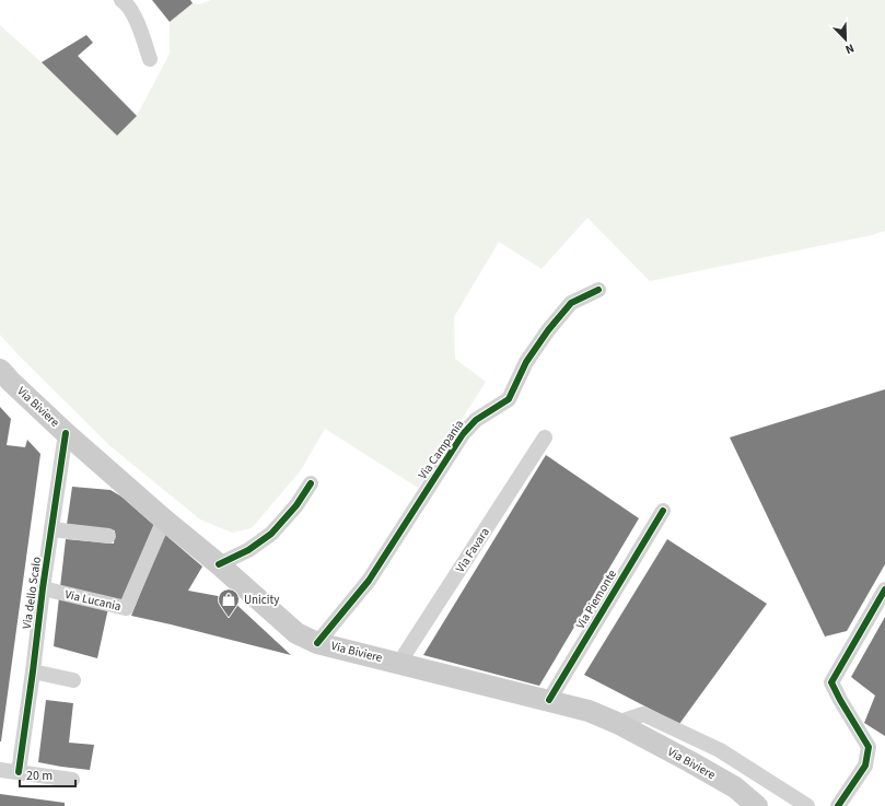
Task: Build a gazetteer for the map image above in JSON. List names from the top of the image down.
{
  "streets": {
    "main road": ["Via Biviere"],
    "street": [
      "Via Campania",
      "Via Favara",
      "Via dello Scalo",
      "Via Piemonte",
      "Via Lucania"
    ]
  },
  "crossings": [
    ["Via Biviere", "Via Campania"],
    ["Via Biviere", "Via Favara"],
    ["Via Biviere", "Via dello Scalo"],
    ["Via Biviere", "Via Piemonte"],
    ["Via Biviere", "Via Lucania"],
    ["Via dello Scalo", "Via Lucania"]
  ],
  "places": {
    "shop": ["Unicity"]
  },
  "scale_bar": "20 m",
  "north": "bottom right"
}
